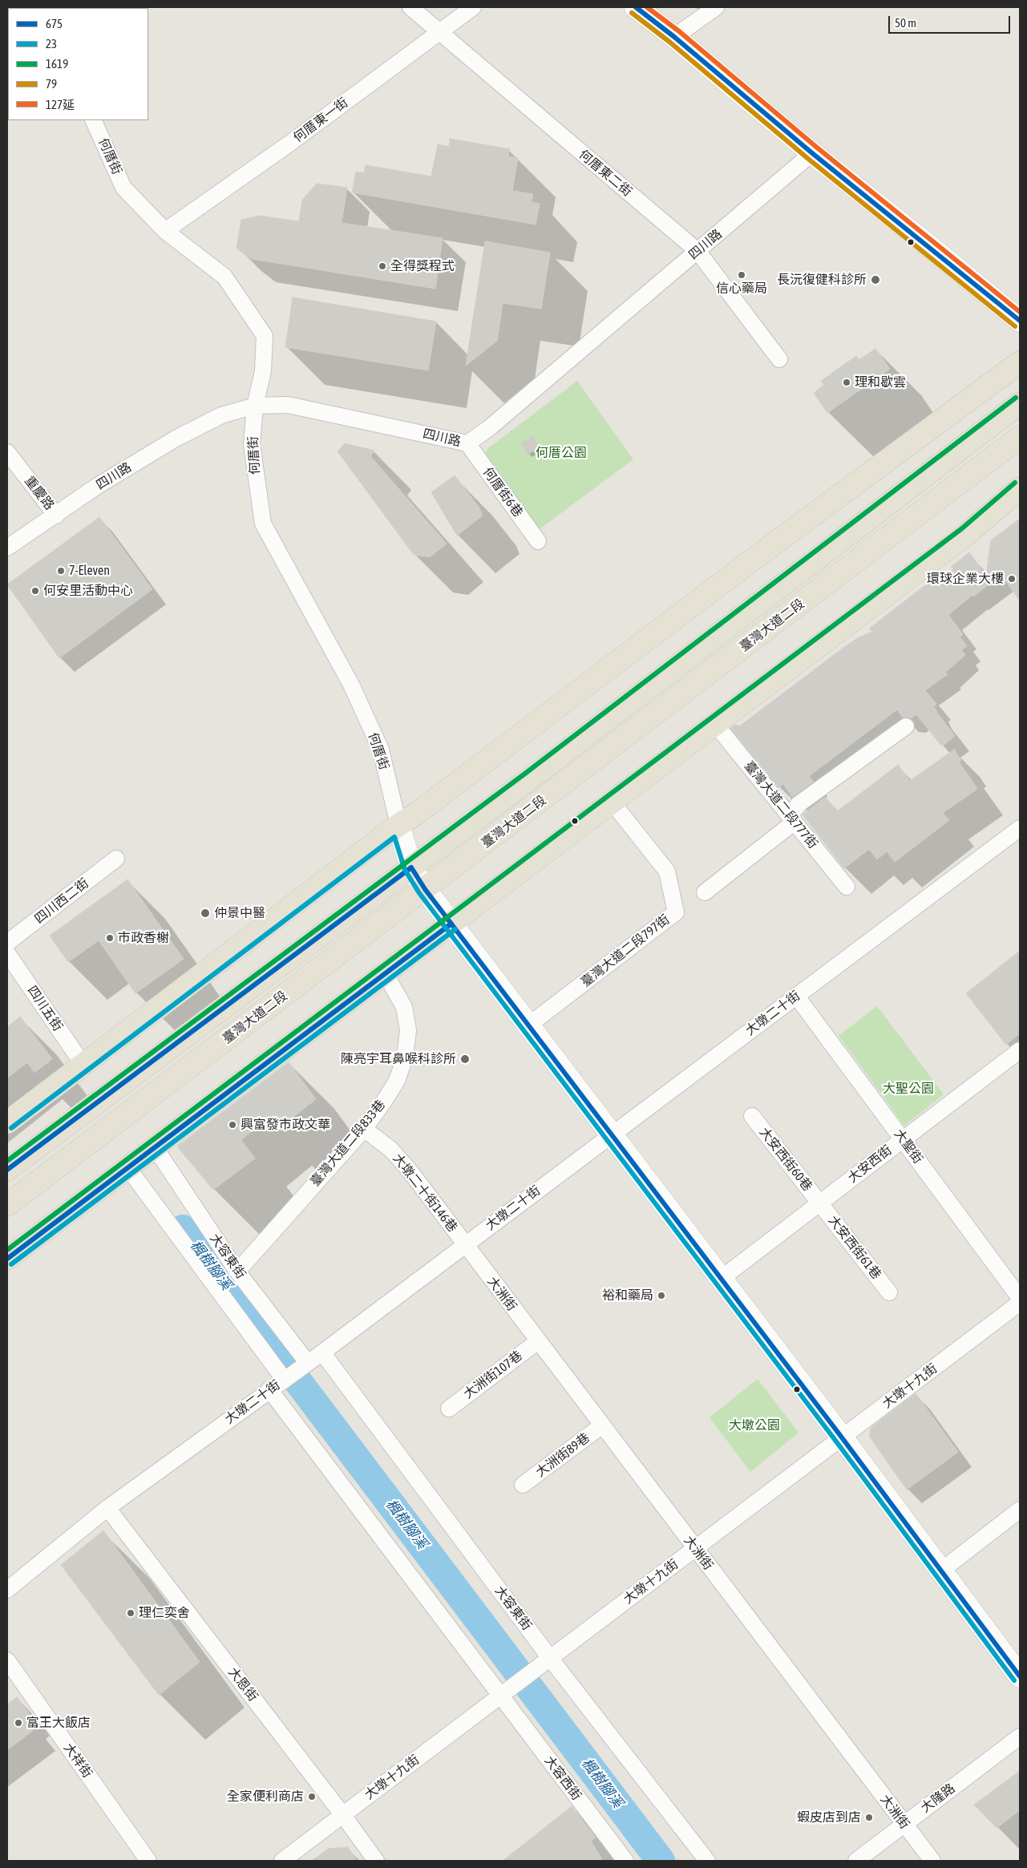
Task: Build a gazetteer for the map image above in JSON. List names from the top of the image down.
{
  "streets": {
    "main road": ["臺灣大道二段"],
    "street": [
      "何厝東一街",
      "何厝街",
      "何厝東二街",
      "四川路",
      "何厝街6巷",
      "重慶路",
      "臺灣大道二段777街",
      "四川西二街",
      "臺灣大道二段797街",
      "四川五街",
      "大墩二十街",
      "臺灣大道二段833巷",
      "大聖街",
      "大安西街60巷",
      "大安西街",
      "大墩二十街146巷",
      "大安西街61巷",
      "大容東街",
      "大洲街",
      "大洲街107巷",
      "大墩十九街",
      "大洲街89巷",
      "大恩街",
      "大祥街",
      "大容西街",
      "大隆路"
    ]
  },
  "crossings": [
    ["何厝東一街", "何厝街"],
    ["何厝東一街", "何厝東二街"],
    ["何厝街", "四川路"],
    ["何厝東二街", "四川路"],
    ["四川路", "何厝街6巷"],
    ["四川路", "重慶路"],
    ["大墩二十街", "大聖街"],
    ["大墩二十街", "大墩二十街146巷"],
    ["大墩二十街", "大容東街"],
    ["大墩二十街", "大洲街"],
    ["大墩二十街", "大恩街"],
    ["臺灣大道二段833巷", "大墩二十街146巷"],
    ["臺灣大道二段833巷", "大容東街"],
    ["大聖街", "大安西街"],
    ["大安西街60巷", "大安西街"],
    ["大安西街60巷", "大安西街61巷"],
    ["大安西街", "大安西街61巷"],
    ["大墩二十街146巷", "大洲街"],
    ["大容東街", "大墩十九街"],
    ["大洲街", "大洲街107巷"],
    ["大洲街", "大墩十九街"],
    ["大洲街", "大洲街89巷"],
    ["大洲街", "大隆路"],
    ["大墩十九街", "大恩街"],
    ["大墩十九街", "大容西街"]
  ],
  "water": ["楓樹腳溪"],
  "parks": ["何厝公園", "大聖公園", "大墩公園"],
  "places": [
    "全得獎程式",
    "信心藥局",
    "長沅復健科診所",
    "理和歇雲",
    "7-Eleven",
    "環球企業大樓",
    "何安里活動中心",
    "仲景中醫",
    "市政香榭",
    "陳亮宇耳鼻喉科診所",
    "興富發市政文華",
    "裕和藥局",
    "理仁奕舍",
    "富王大飯店",
    "全家便利商店",
    "蝦皮店到店"
  ],
  "lines": [
    "transit line 675",
    "transit line 127延",
    "transit line 79",
    "transit line 1619",
    "transit line 23"
  ],
  "legend": [
    "675",
    "23",
    "1619",
    "79",
    "127延"
  ],
  "scale_bar": "50 m"
}
